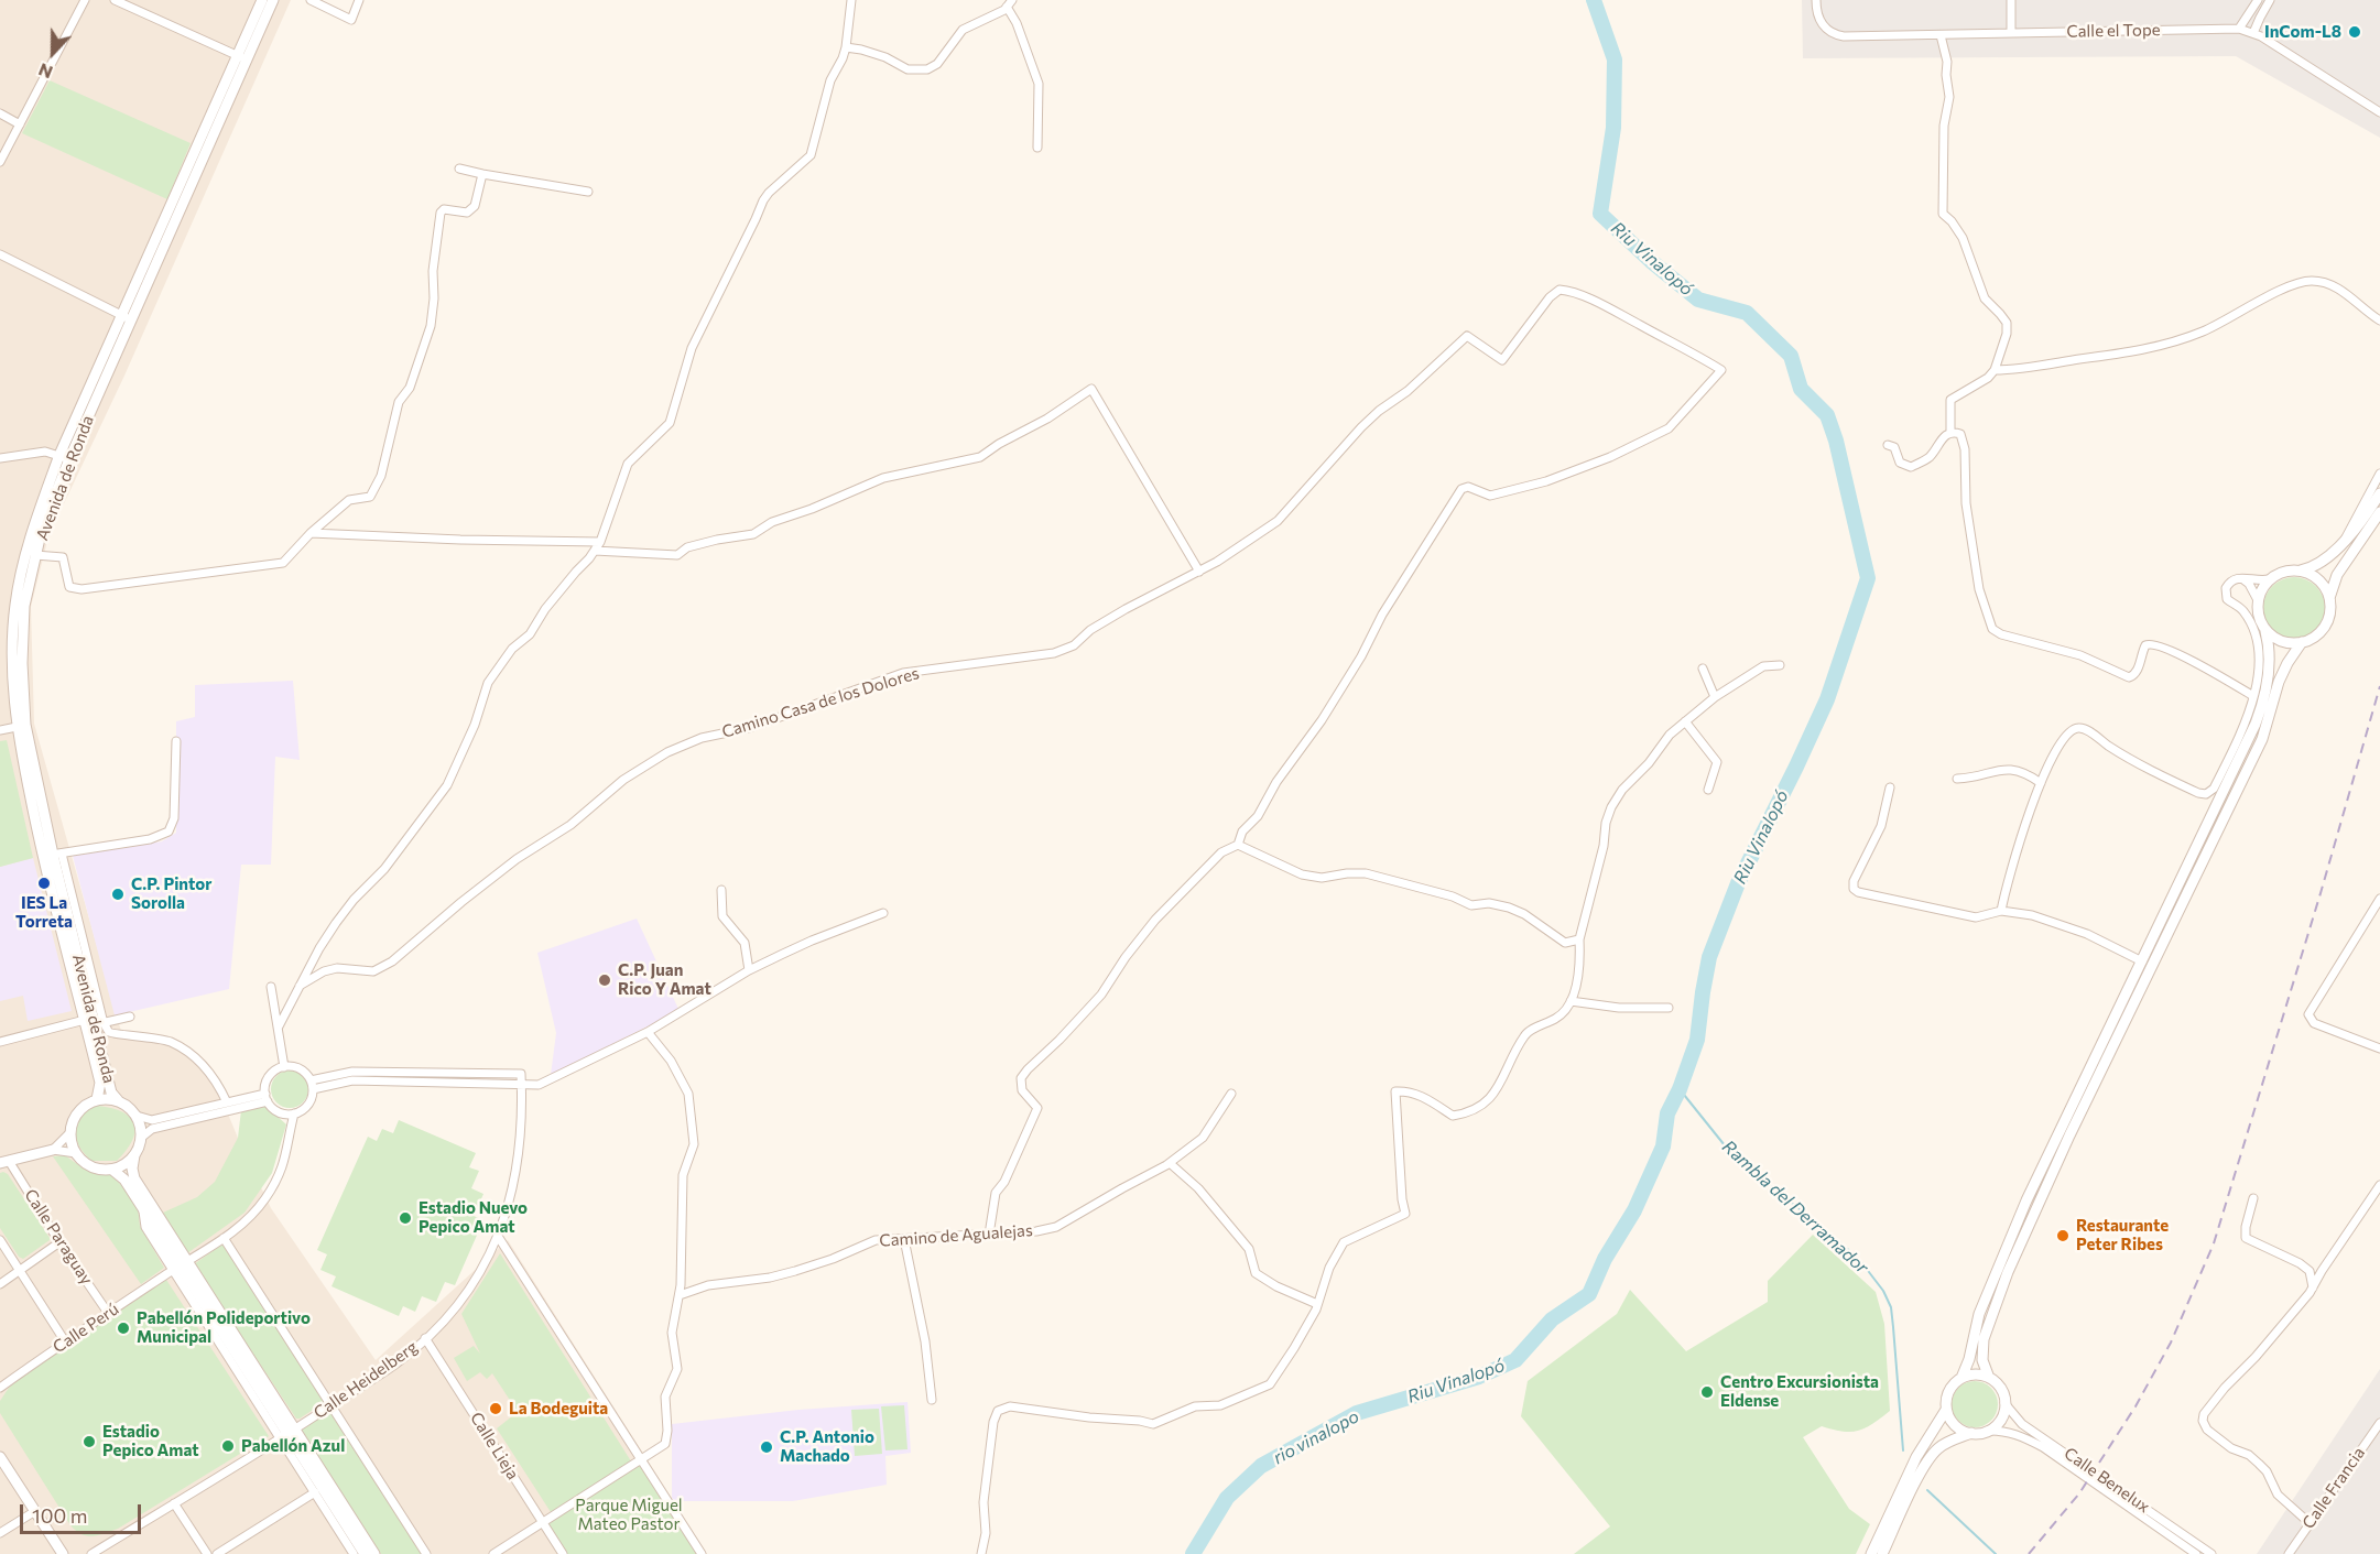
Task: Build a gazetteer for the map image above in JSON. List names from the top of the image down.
{
  "streets": {
    "street": [
      "Calle el Tope",
      "Avenida de Ronda",
      "Camino Casa de los Dolores",
      "Camino de Agualejas",
      "Calle Paraguay",
      "Calle Perú",
      "Calle Heidelberg",
      "Calle Lieja",
      "Calle Benelux",
      "Calle Francia"
    ]
  },
  "crossings": [
    ["Calle Paraguay", "Calle Perú"],
    ["Calle Perú", "Calle Heidelberg"],
    ["Calle Heidelberg", "Calle Lieja"]
  ],
  "water": ["Riu Vinalopó", "Rambla del Derramador", "rio vinalopo"],
  "parks": ["Parque Miguel Mateo Pastor"],
  "places": [
    "InCom-L8",
    "IES La Torreta",
    "C.P. Pintor Sorolla",
    "C.P. Juan Rico Y Amat",
    "Estadio Nuevo Pepico Amat",
    "Restaurante Peter Ribes",
    "Pabellón Polideportivo Municipal",
    "Centro Excursionista Eldense",
    "La Bodeguita",
    "Estadio Pepico Amat",
    "Pabellón Azul",
    "C.P. Antonio Machado"
  ],
  "scale_bar": "100 m",
  "north": "bottom"
}
